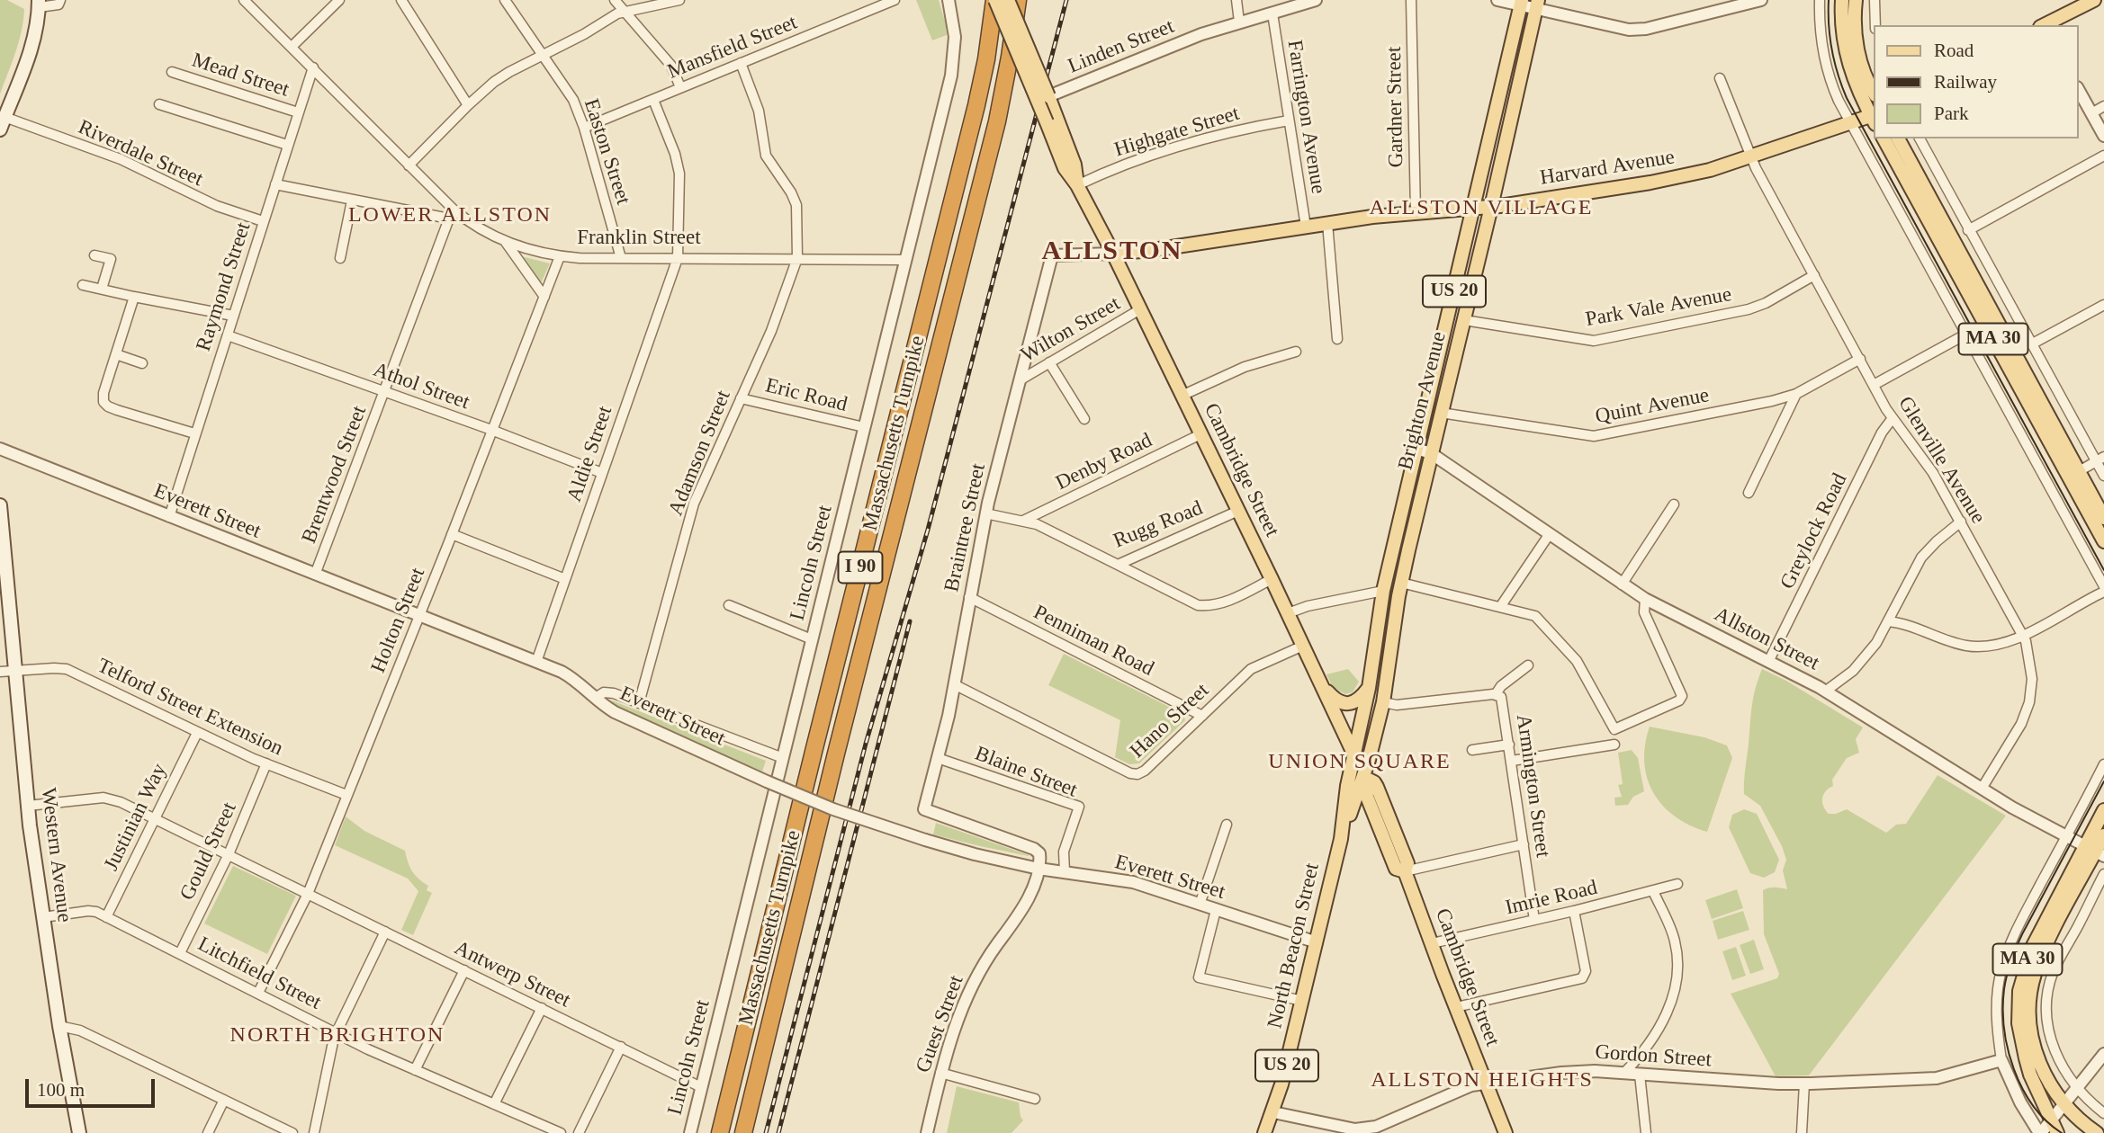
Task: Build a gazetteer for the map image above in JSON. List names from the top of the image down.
{
  "streets": {
    "highway": ["Massachusetts Turnpike", "I 90"],
    "main road": [
      "Harvard Avenue",
      "US 20",
      "MA 30",
      "Brighton Avenue",
      "Cambridge Street",
      "Western Avenue",
      "North Beacon Street"
    ],
    "street": [
      "Linden Street",
      "Mansfield Street",
      "Mead Street",
      "Gardner Street",
      "Farrington Avenue",
      "Highgate Street",
      "Easton Street",
      "Riverdale Street",
      "Franklin Street",
      "Raymond Street",
      "Park Vale Avenue",
      "Wilton Street",
      "Athol Street",
      "Eric Road",
      "Quint Avenue",
      "Adamson Street",
      "Aldie Street",
      "Glenville Avenue",
      "Denby Road",
      "Brentwood Street",
      "Everett Street",
      "Rugg Road",
      "Braintree Street",
      "Greylock Road",
      "Lincoln Street",
      "Holton Street",
      "Allston Street",
      "Penniman Road",
      "Telford Street Extension",
      "Hano Street",
      "Blaine Street",
      "Armington Street",
      "Justinian Way",
      "Gould Street",
      "Imrie Road",
      "Litchfield Street",
      "Antwerp Street",
      "Guest Street",
      "Gordon Street"
    ]
  },
  "crossings": [
    ["Linden Street", "Farrington Avenue"],
    ["Linden Street", "Cambridge Street"],
    ["Mansfield Street", "Easton Street"],
    ["Mansfield Street", "Adamson Street"],
    ["Mansfield Street", "Aldie Street"],
    ["Mead Street", "Raymond Street"],
    ["Gardner Street", "Harvard Avenue"],
    ["Farrington Avenue", "Highgate Street"],
    ["Farrington Avenue", "Harvard Avenue"],
    ["Highgate Street", "Cambridge Street"],
    ["Easton Street", "Franklin Street"],
    ["Riverdale Street", "Raymond Street"],
    ["Harvard Avenue", "Brighton Avenue"],
    ["Harvard Avenue", "Glenville Avenue"],
    ["Harvard Avenue", "Cambridge Street"],
    ["Harvard Avenue", "Braintree Street"],
    ["Franklin Street", "Raymond Street"],
    ["Franklin Street", "Adamson Street"],
    ["Franklin Street", "Aldie Street"],
    ["Franklin Street", "Brentwood Street"],
    ["Franklin Street", "Lincoln Street"],
    ["Franklin Street", "Holton Street"],
    ["Raymond Street", "Athol Street"],
    ["Raymond Street", "Everett Street"],
    ["Park Vale Avenue", "Brighton Avenue"],
    ["Park Vale Avenue", "Glenville Avenue"],
    ["Wilton Street", "Cambridge Street"],
    ["Wilton Street", "Braintree Street"],
    ["MA 30", "Allston Street"],
    ["Athol Street", "Aldie Street"],
    ["Athol Street", "Brentwood Street"],
    ["Athol Street", "Holton Street"],
    ["Eric Road", "Adamson Street"],
    ["Eric Road", "Lincoln Street"],
    ["Brighton Avenue", "Quint Avenue"],
    ["Brighton Avenue", "Cambridge Street"],
    ["Brighton Avenue", "Allston Street"],
    ["Brighton Avenue", "North Beacon Street"],
    ["Quint Avenue", "Glenville Avenue"],
    ["Massachusetts Turnpike", "Cambridge Street"],
    ["Aldie Street", "Everett Street"],
    ["Glenville Avenue", "Greylock Road"],
    ["Glenville Avenue", "Allston Street"],
    ["Denby Road", "Cambridge Street"],
    ["Denby Road", "Rugg Road"],
    ["Cambridge Street", "Rugg Road"],
    ["Cambridge Street", "Braintree Street"],
    ["Cambridge Street", "Hano Street"],
    ["Cambridge Street", "Imrie Road"],
    ["Cambridge Street", "North Beacon Street"],
    ["Cambridge Street", "Gordon Street"],
    ["Brentwood Street", "Everett Street"],
    ["Everett Street", "Braintree Street"],
    ["Everett Street", "Holton Street"],
    ["Everett Street", "Blaine Street"],
    ["Everett Street", "North Beacon Street"],
    ["Everett Street", "Guest Street"],
    ["Rugg Road", "Braintree Street"],
    ["Braintree Street", "Penniman Road"],
    ["Braintree Street", "Hano Street"],
    ["Braintree Street", "Blaine Street"],
    ["Braintree Street", "Guest Street"],
    ["Greylock Road", "Allston Street"],
    ["Lincoln Street", "Antwerp Street"],
    ["Holton Street", "Telford Street Extension"],
    ["Holton Street", "Litchfield Street"],
    ["Holton Street", "Antwerp Street"],
    ["Penniman Road", "Hano Street"],
    ["Telford Street Extension", "Justinian Way"],
    ["Telford Street Extension", "Gould Street"],
    ["Telford Street Extension", "Western Avenue"],
    ["Armington Street", "Imrie Road"],
    ["Justinian Way", "Litchfield Street"],
    ["Justinian Way", "Antwerp Street"],
    ["Gould Street", "Litchfield Street"],
    ["Gould Street", "Antwerp Street"],
    ["Western Avenue", "Litchfield Street"],
    ["Western Avenue", "Antwerp Street"],
    ["North Beacon Street", "Gordon Street"]
  ],
  "districts": [
    "ALLSTON VILLAGE",
    "LOWER ALLSTON",
    "ALLSTON",
    "UNION SQUARE",
    "NORTH BRIGHTON",
    "ALLSTON HEIGHTS"
  ],
  "legend": ["Road", "Railway", "Park"],
  "scale_bar": "100 m"
}
